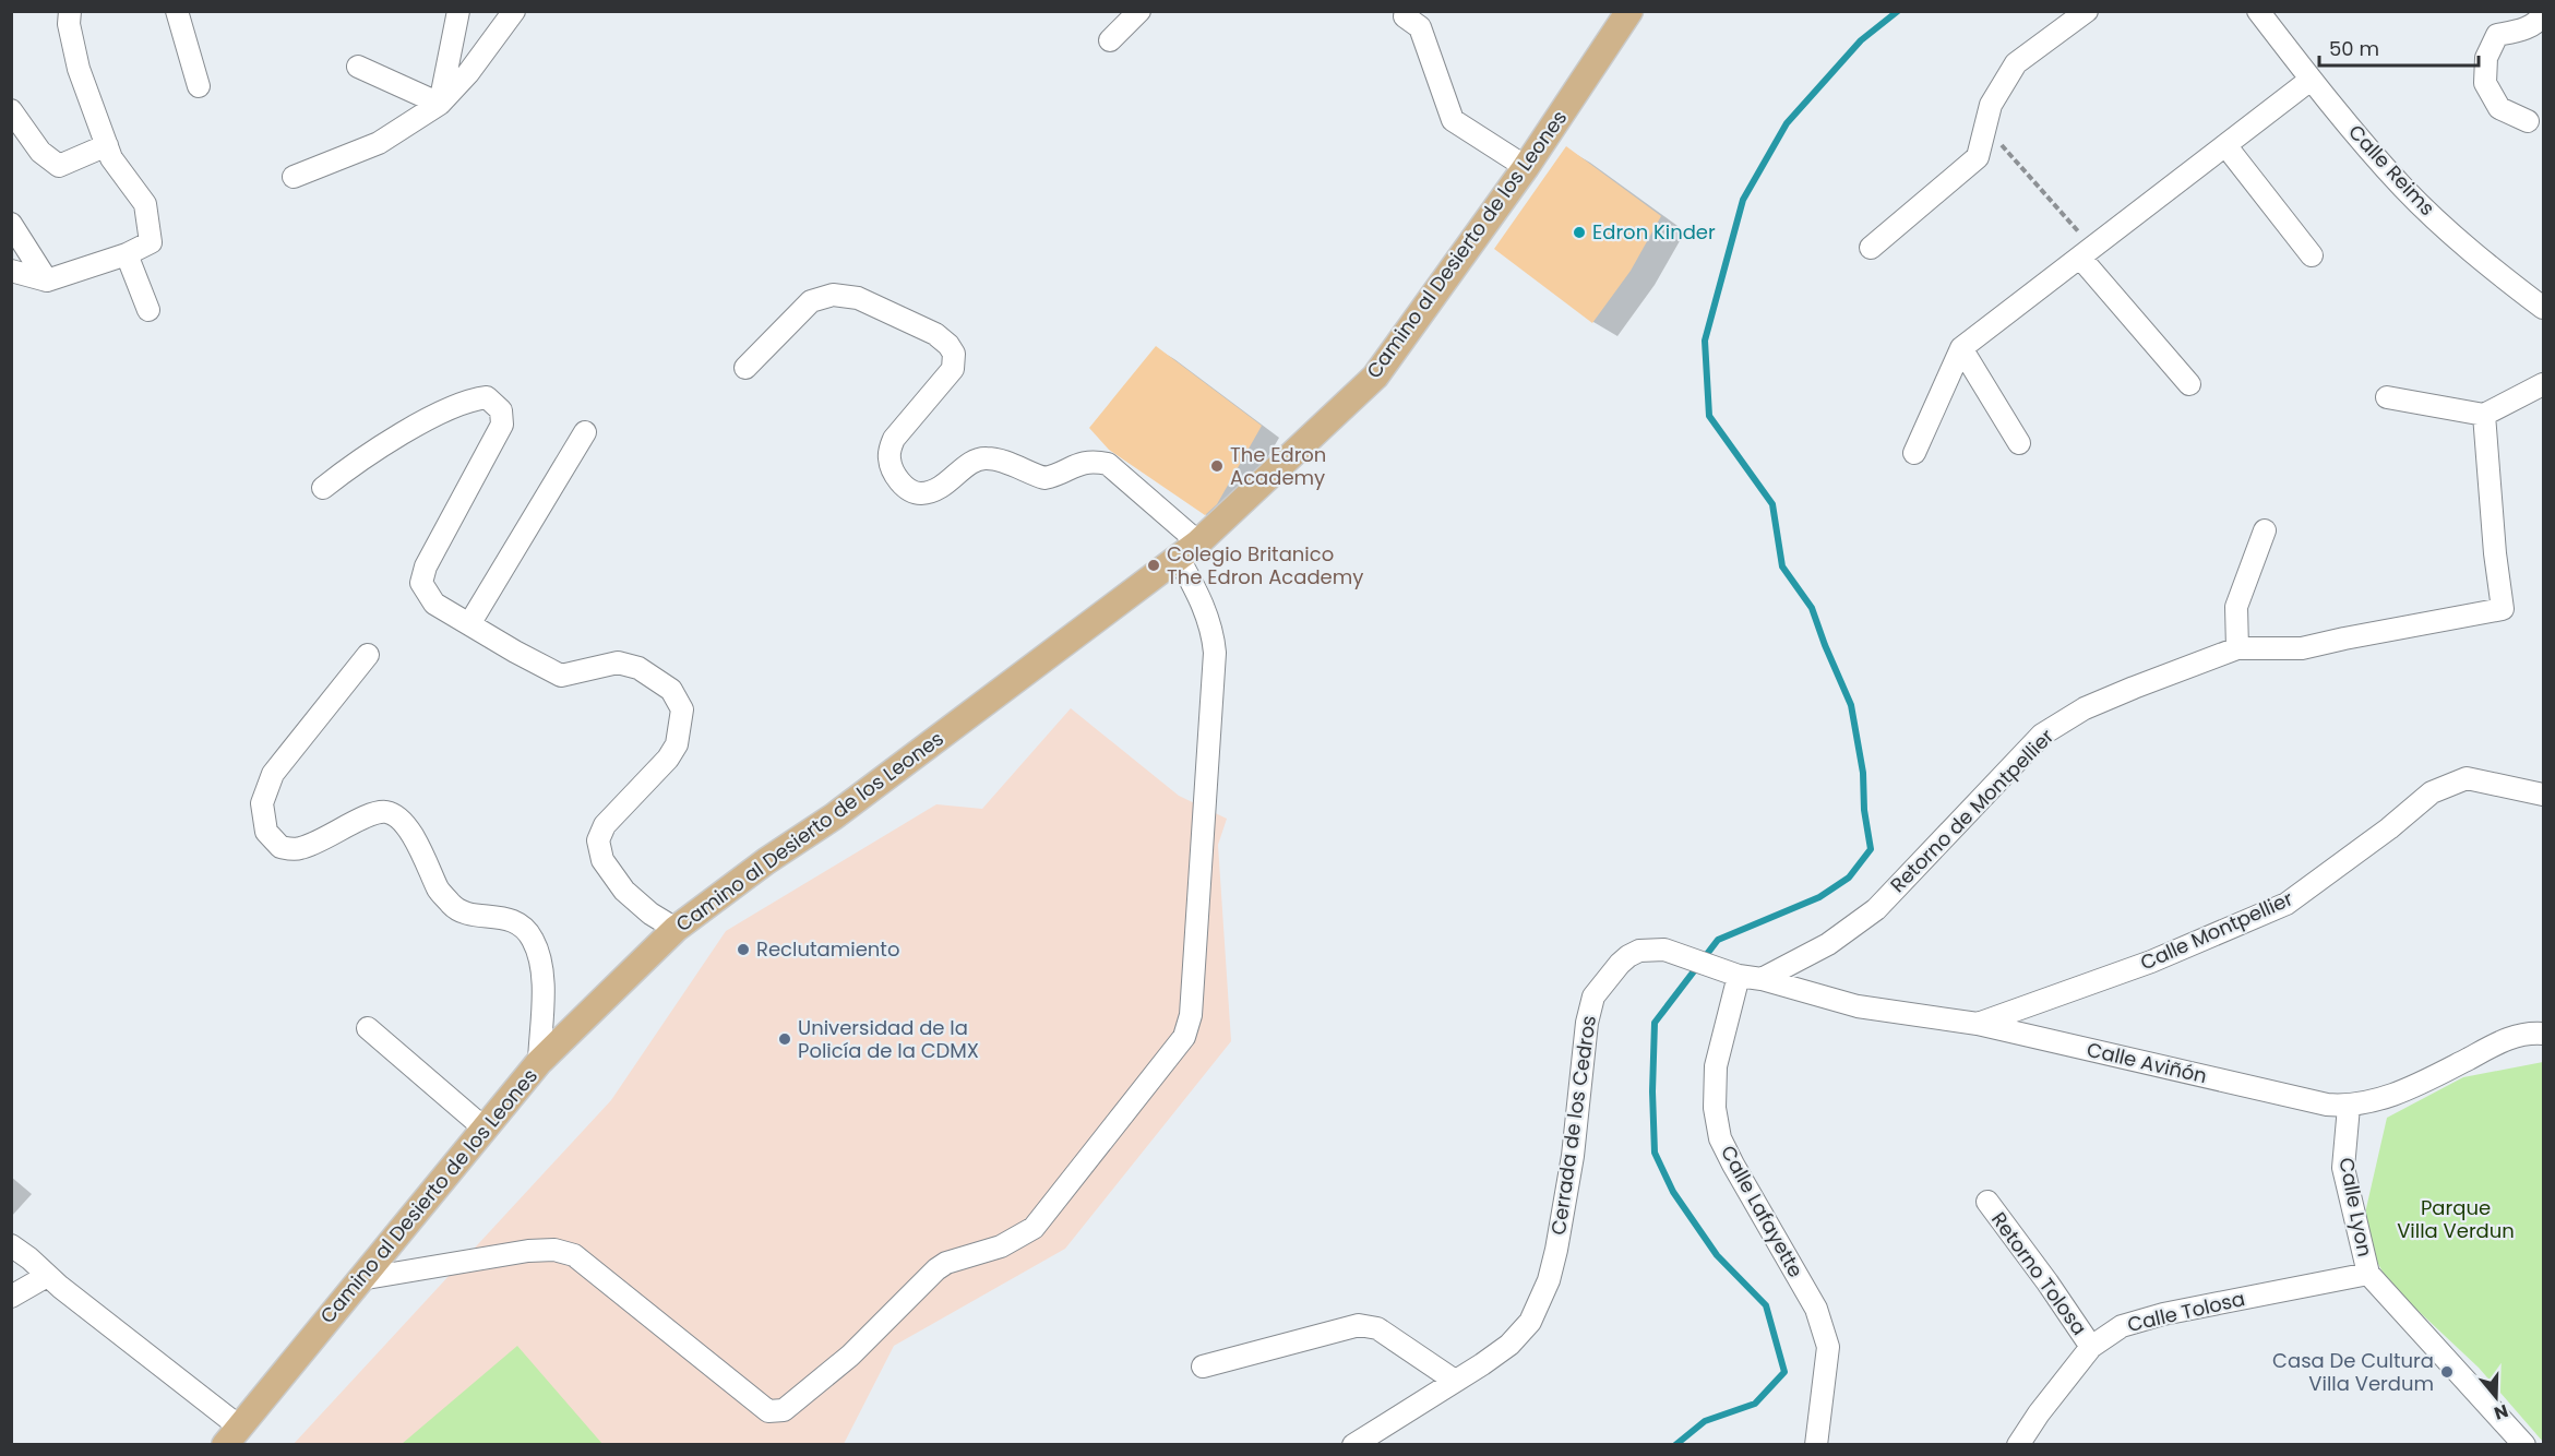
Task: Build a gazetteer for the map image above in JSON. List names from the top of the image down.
{
  "streets": {
    "main road": ["Camino al Desierto de los Leones"],
    "street": [
      "Calle Reims",
      "Retorno de Montpellier",
      "Calle Montpellier",
      "Calle Aviñón",
      "Cerrada de los Cedros",
      "Calle Lyon",
      "Calle Lafayette",
      "Retorno Tolosa",
      "Calle Tolosa"
    ]
  },
  "crossings": [
    ["Retorno de Montpellier", "Calle Aviñón"],
    ["Calle Montpellier", "Calle Aviñón"],
    ["Calle Aviñón", "Cerrada de los Cedros"],
    ["Calle Aviñón", "Calle Lyon"],
    ["Calle Aviñón", "Calle Lafayette"],
    ["Cerrada de los Cedros", "Calle Lafayette"],
    ["Calle Lyon", "Calle Tolosa"],
    ["Retorno Tolosa", "Calle Tolosa"]
  ],
  "parks": ["Parque Villa Verdun"],
  "places": [
    "Edron Kinder",
    "The Edron Academy",
    "Colegio Britanico The Edron Academy",
    "Reclutamiento",
    "Universidad de la Policía de la CDMX",
    "Casa De Cultura Villa Verdum"
  ],
  "scale_bar": "50 m",
  "north": "bottom"
}
